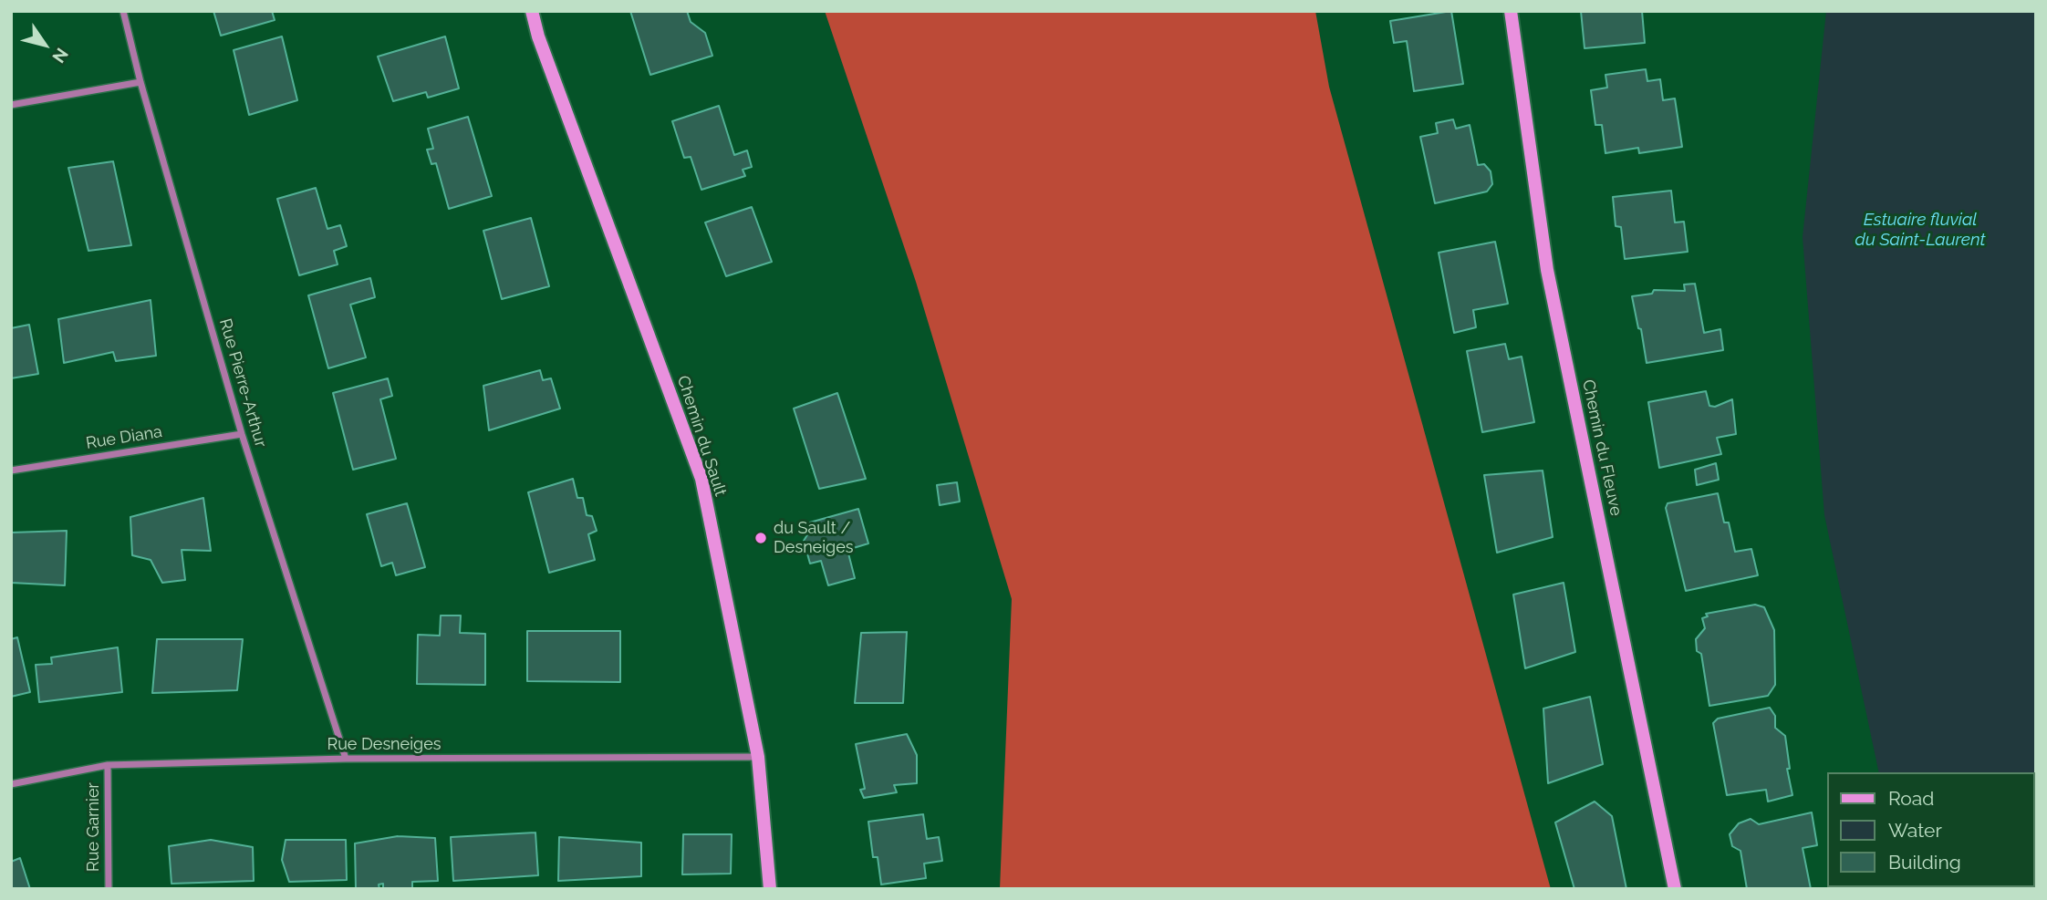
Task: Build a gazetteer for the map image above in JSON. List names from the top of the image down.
{
  "streets": {
    "street": [
      "Rue Pierre-Arthur",
      "Chemin du Sault",
      "Rue Diana",
      "Chemin du Fleuve",
      "Rue Desneiges",
      "Rue Garnier"
    ]
  },
  "crossings": [
    ["Rue Pierre-Arthur", "Rue Diana"],
    ["Rue Pierre-Arthur", "Rue Desneiges"],
    ["Chemin du Sault", "Rue Desneiges"],
    ["Rue Desneiges", "Rue Garnier"]
  ],
  "water": ["Estuaire fluvial du Saint-Laurent"],
  "places": ["du Sault / Desneiges"],
  "legend": ["Road", "Water", "Building"],
  "north": "bottom right"
}
